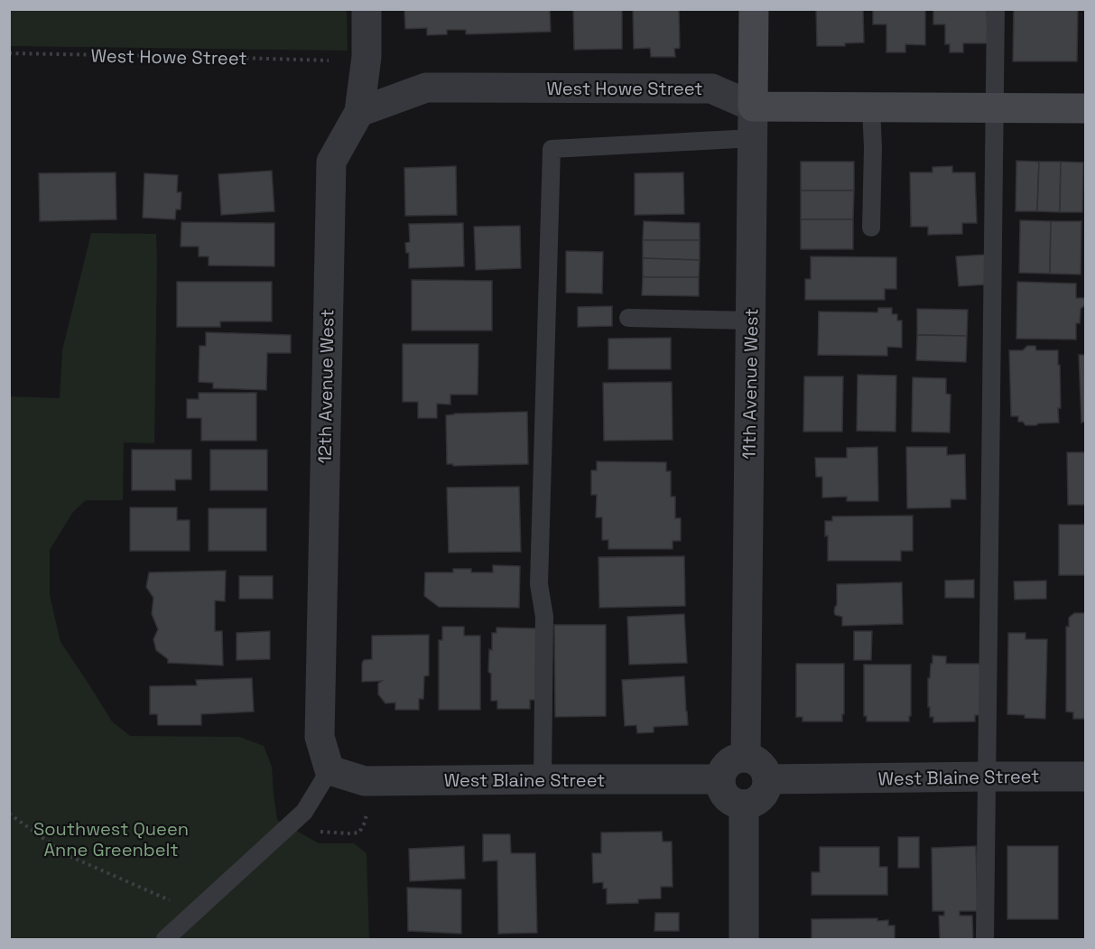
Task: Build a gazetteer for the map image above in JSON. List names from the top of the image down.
{
  "streets": {
    "street": [
      "West Howe Street",
      "11th Avenue West",
      "12th Avenue West",
      "West Blaine Street"
    ]
  },
  "crossings": [
    ["West Howe Street", "11th Avenue West"],
    ["West Howe Street", "12th Avenue West"],
    ["11th Avenue West", "West Blaine Street"],
    ["12th Avenue West", "West Blaine Street"]
  ],
  "parks": ["Southwest Queen Anne Greenbelt"]
}
